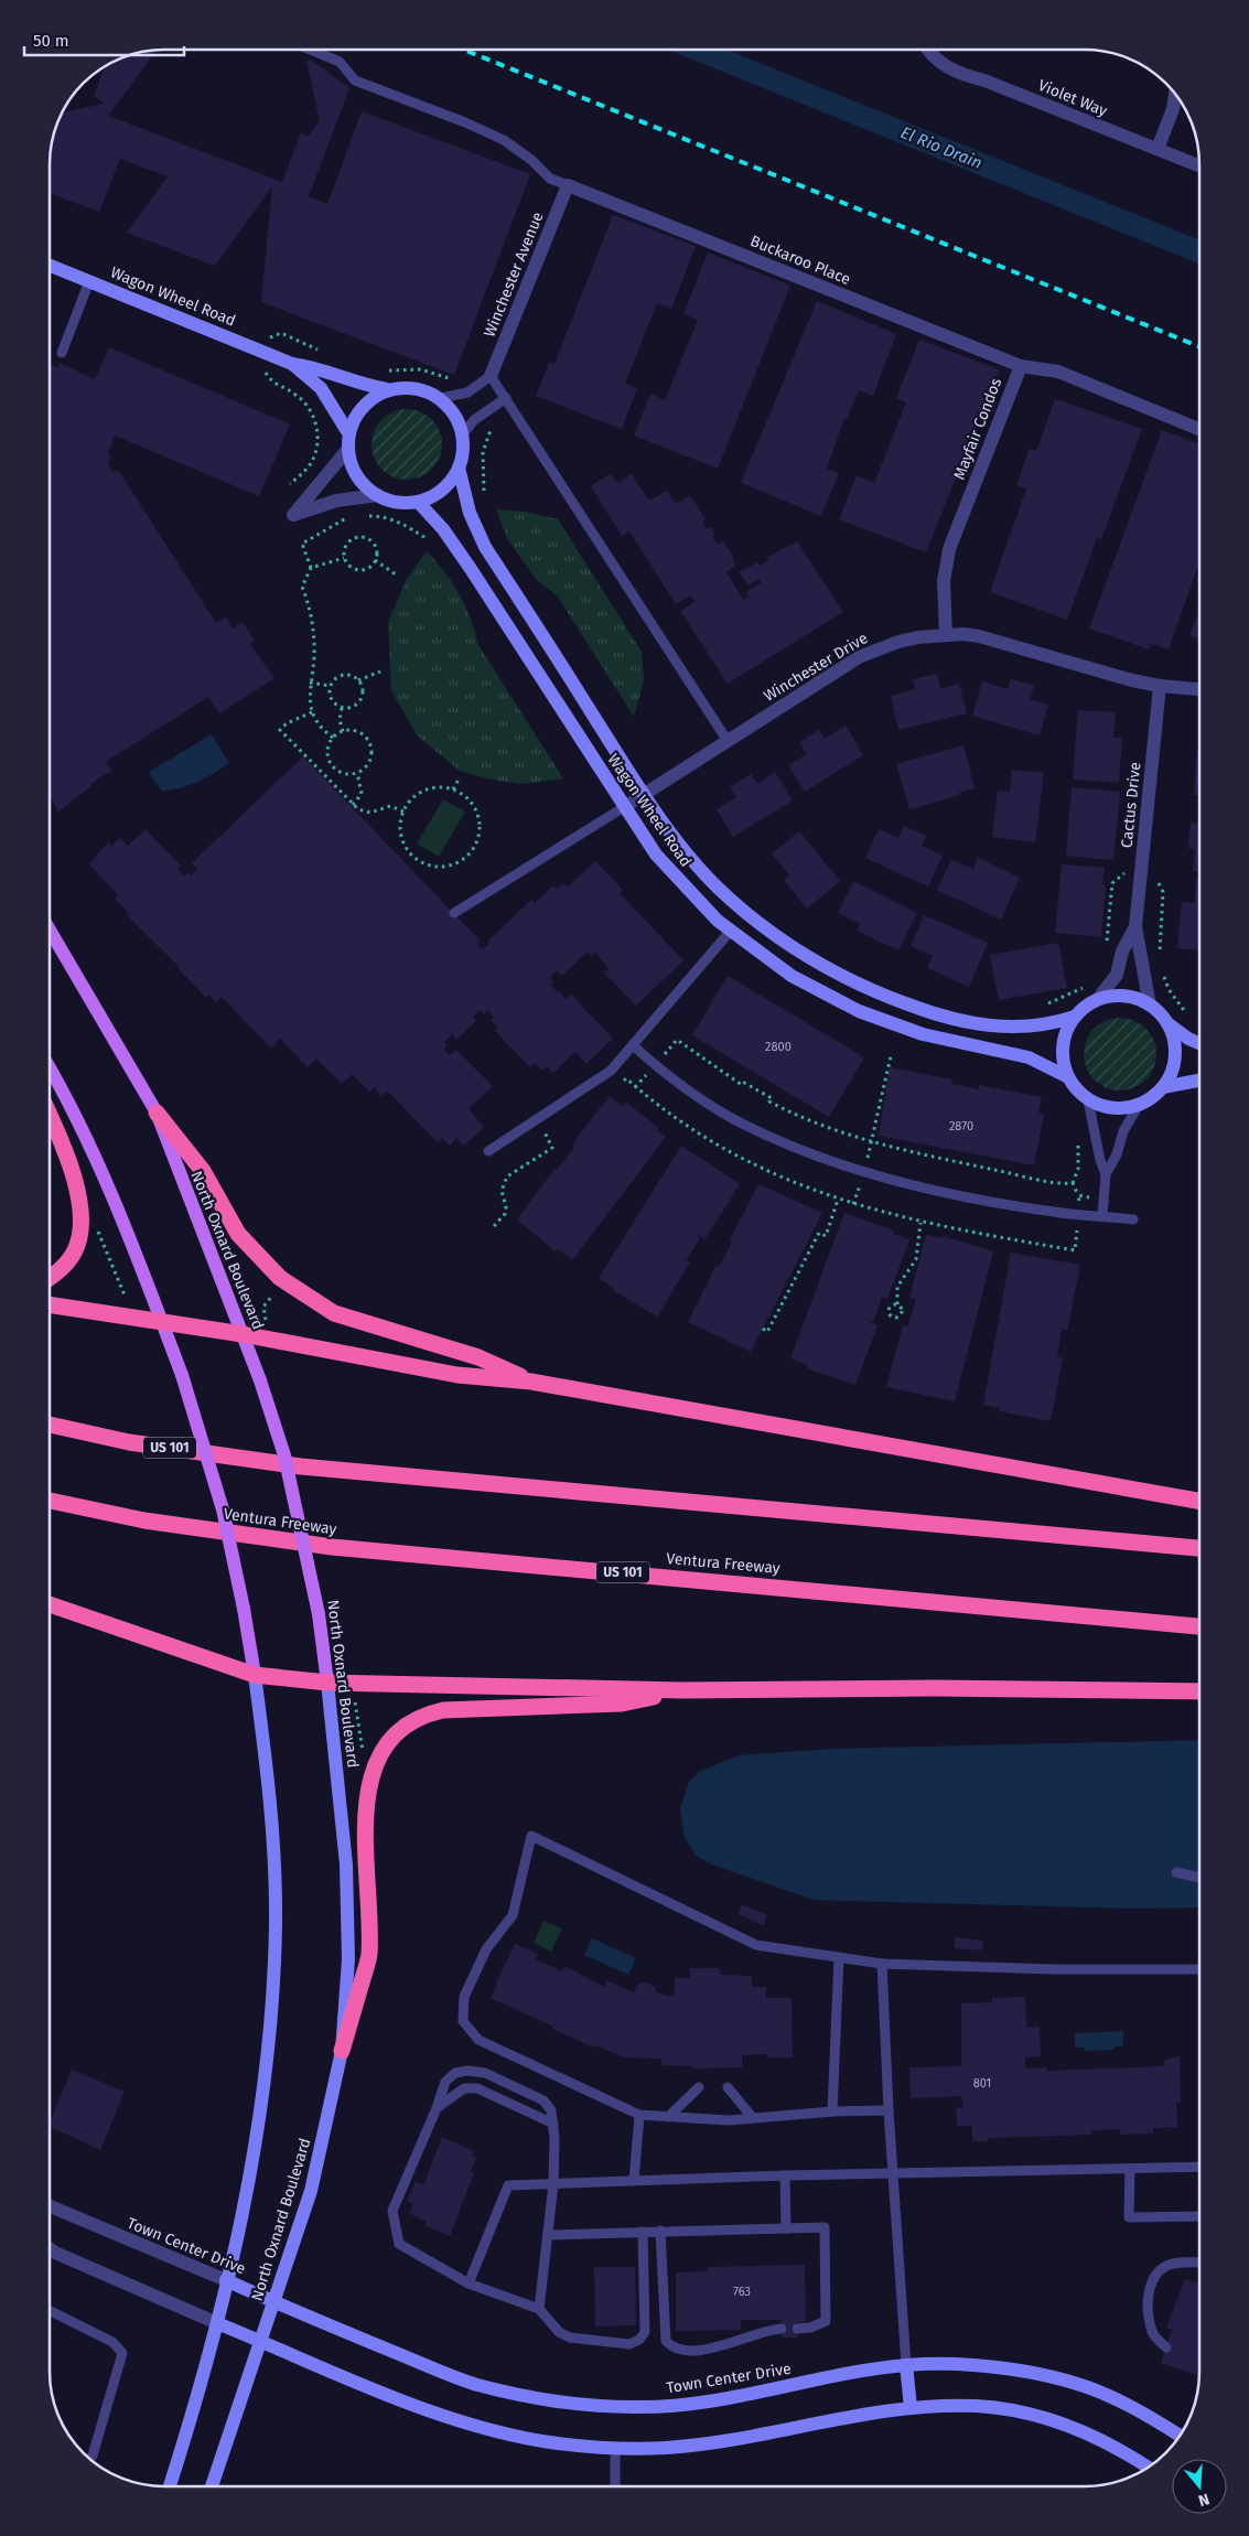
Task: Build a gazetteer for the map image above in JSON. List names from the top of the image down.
{
  "streets": {
    "highway": ["US 101", "Ventura Freeway"],
    "main road": ["North Oxnard Boulevard"],
    "street": [
      "Violet Way",
      "Buckaroo Place",
      "Winchester Avenue",
      "Wagon Wheel Road",
      "Mayfair Condos",
      "Winchester Drive",
      "Cactus Drive",
      "Town Center Drive"
    ]
  },
  "crossings": [
    ["Buckaroo Place", "Winchester Avenue"],
    ["Buckaroo Place", "Mayfair Condos"],
    ["Wagon Wheel Road", "Winchester Drive"],
    ["Wagon Wheel Road", "Cactus Drive"],
    ["Mayfair Condos", "Winchester Drive"],
    ["Winchester Drive", "Cactus Drive"],
    ["North Oxnard Boulevard", "Town Center Drive"]
  ],
  "water": ["El Rio Drain"],
  "house_numbers": [
    "2800",
    "2870",
    "801",
    "763"
  ],
  "scale_bar": "50 m",
  "north": "bottom"
}
